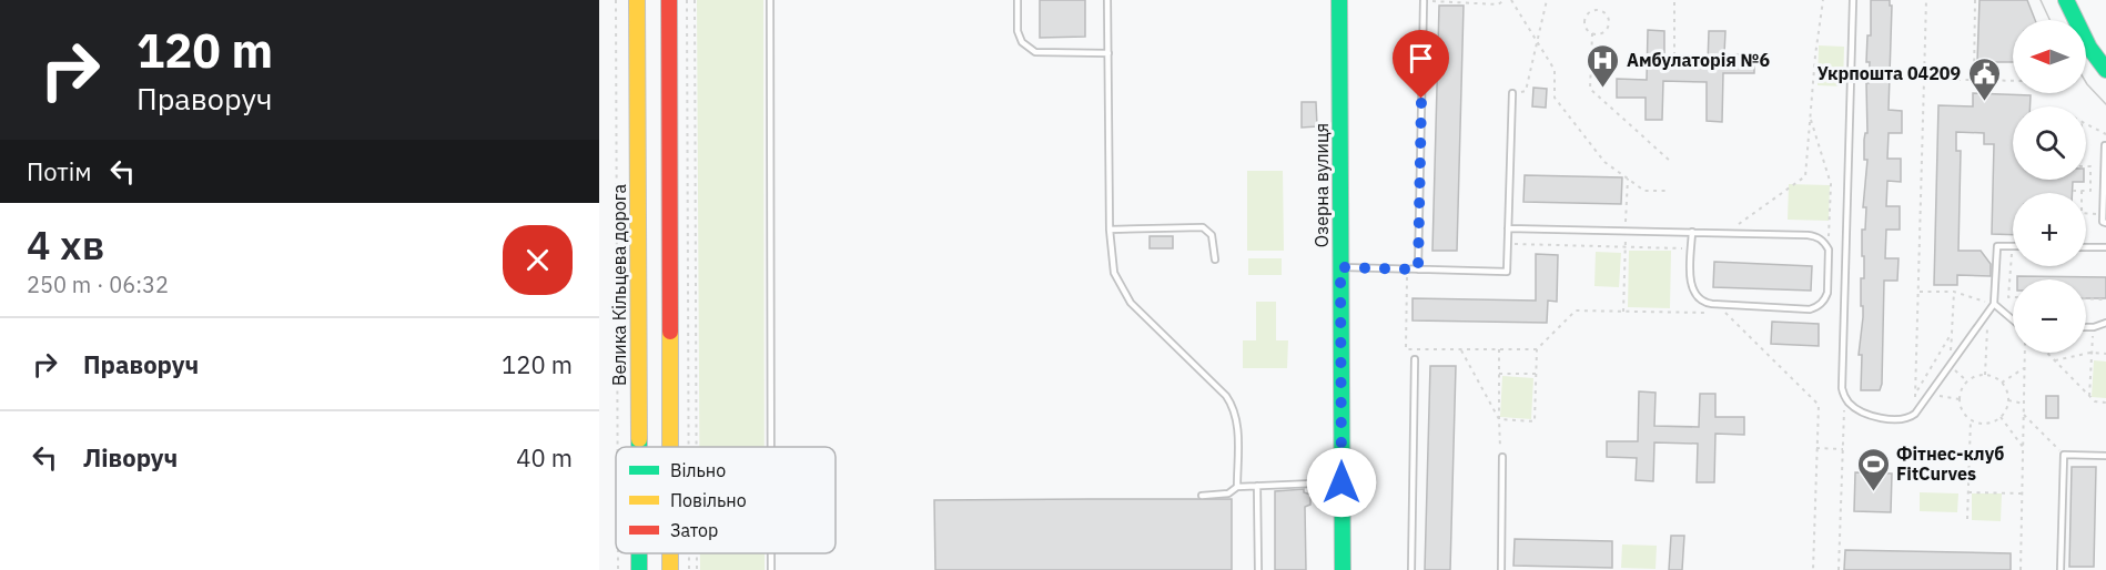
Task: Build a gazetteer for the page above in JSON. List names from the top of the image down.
{
  "streets": {
    "main road": ["Озерна вулиця", "Велика Кільцева дорога"]
  },
  "places": {
    "hospital": ["Амбулаторія №6"],
    "public building": ["Укрпошта 04209"],
    "sports": ["Фітнес-клуб FitCurves"]
  },
  "legend": ["Вільно", "Повільно", "Затор"],
  "north": "left",
  "page": {
    "turn": ["120 m", "Праворуч"],
    "map_buttons": ["+", "−"],
    "then": "Потім",
    "heading": ["4 хв", "250 m · 06:32"],
    "list": [
      {
        "name": "Праворуч",
        "value": "120 m"
      },
      {
        "name": "Ліворуч",
        "value": "40 m"
      }
    ]
  }
}
